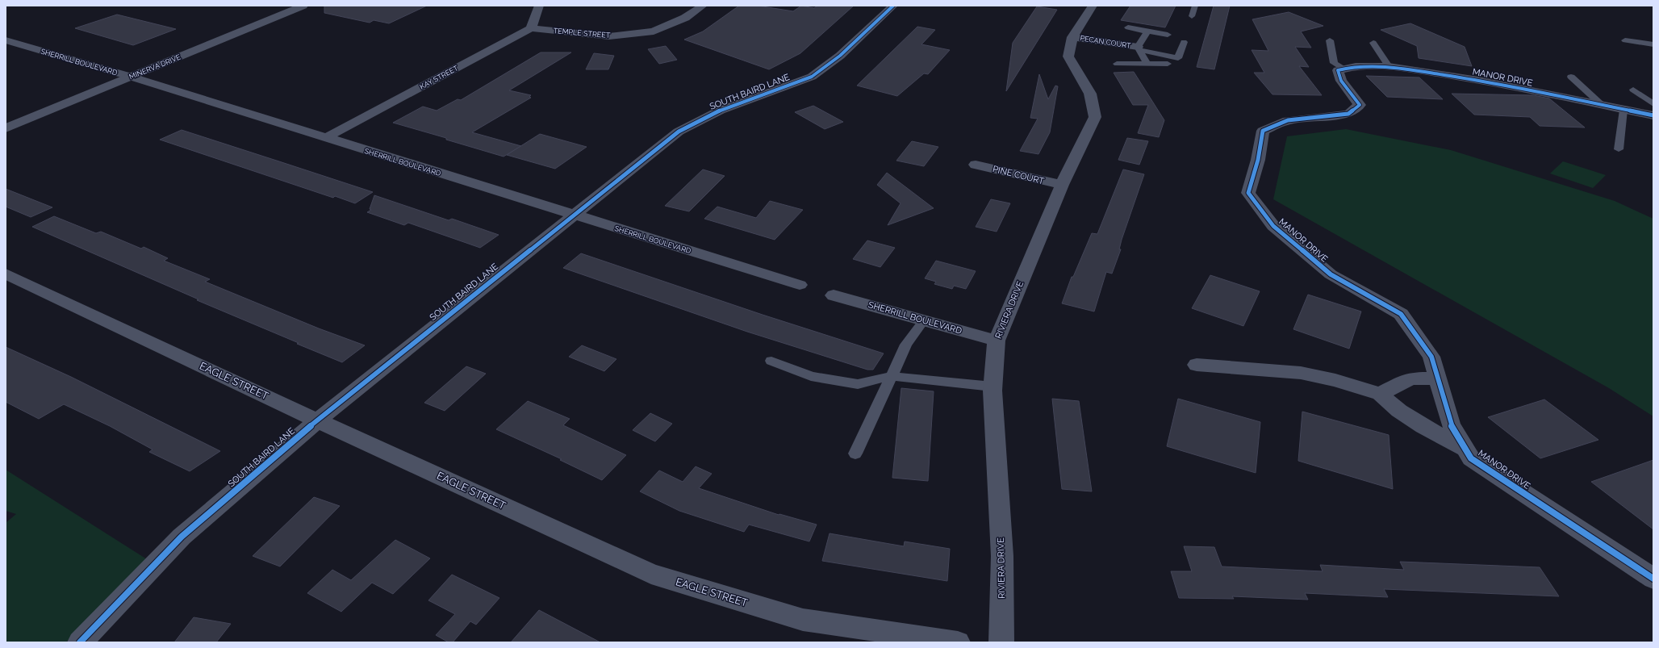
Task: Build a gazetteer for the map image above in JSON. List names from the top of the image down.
{
  "streets": {
    "street": [
      "TEMPLE STREET",
      "PECAN COURT",
      "SHERRILL BOULEVARD",
      "MINERVA DRIVE",
      "KAY STREET",
      "MANOR DRIVE",
      "SOUTH BAIRD LANE",
      "PINE COURT",
      "RIVIERA DRIVE",
      "EAGLE STREET"
    ]
  },
  "crossings": [
    ["TEMPLE STREET", "KAY STREET"],
    ["PECAN COURT", "RIVIERA DRIVE"],
    ["SHERRILL BOULEVARD", "MINERVA DRIVE"],
    ["SHERRILL BOULEVARD", "KAY STREET"],
    ["SHERRILL BOULEVARD", "SOUTH BAIRD LANE"],
    ["SHERRILL BOULEVARD", "RIVIERA DRIVE"],
    ["SOUTH BAIRD LANE", "EAGLE STREET"],
    ["PINE COURT", "RIVIERA DRIVE"]
  ]
}
